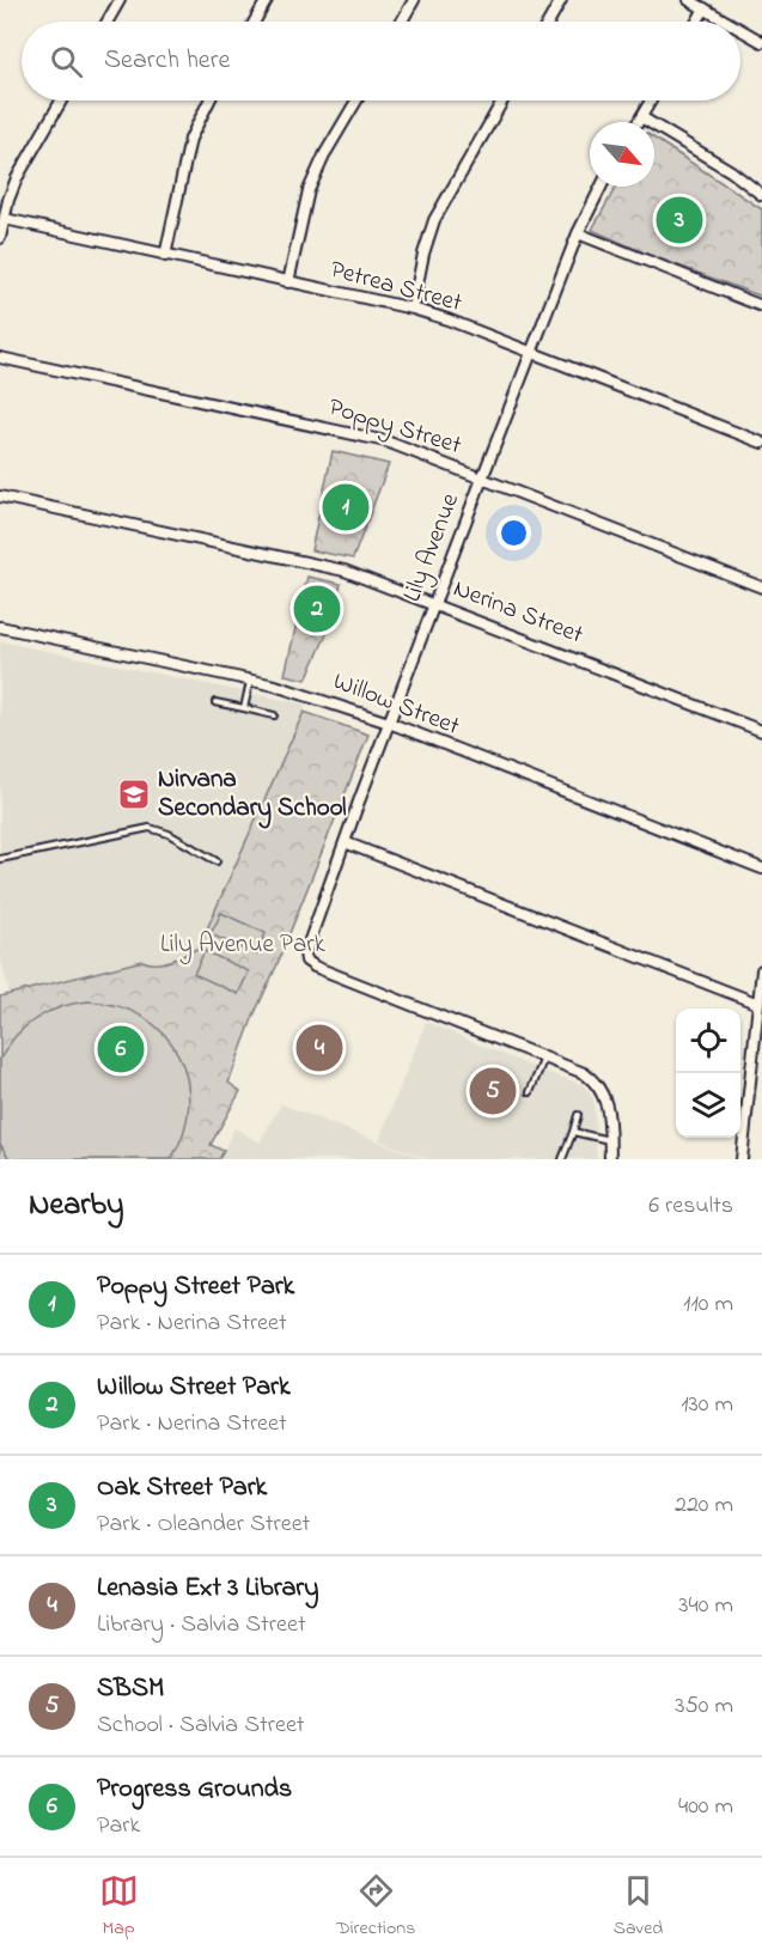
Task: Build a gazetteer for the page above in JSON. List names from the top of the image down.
{
  "streets": {
    "street": [
      "Petrea Street",
      "Poppy Street",
      "Lily Avenue",
      "Nerina Street",
      "Willow Street"
    ]
  },
  "crossings": [
    ["Petrea Street", "Lily Avenue"],
    ["Poppy Street", "Lily Avenue"],
    ["Lily Avenue", "Nerina Street"],
    ["Lily Avenue", "Willow Street"]
  ],
  "parks": ["Lily Avenue Park"],
  "places": {
    "school or university": ["Nirvana Secondary School"]
  },
  "north": "bottom right",
  "page": {
    "search": "Search here",
    "pins": [
      "3",
      "1",
      "2",
      "4",
      "6",
      "5"
    ],
    "heading": ["Nearby", "6 results"],
    "list": [
      {
        "mark": "1",
        "name": "Poppy Street Park",
        "note": "Park · Nerina Street",
        "value": "110 m"
      },
      {
        "mark": "2",
        "name": "Willow Street Park",
        "note": "Park · Nerina Street",
        "value": "130 m"
      },
      {
        "mark": "3",
        "name": "Oak Street Park",
        "note": "Park · Oleander Street",
        "value": "220 m"
      },
      {
        "mark": "4",
        "name": "Lenasia Ext 3 Library",
        "note": "Library · Salvia Street",
        "value": "340 m"
      },
      {
        "mark": "5",
        "name": "SBSM",
        "note": "School · Salvia Street",
        "value": "350 m"
      },
      {
        "mark": "6",
        "name": "Progress Grounds",
        "note": "Park",
        "value": "400 m"
      }
    ],
    "nav": ["Map", "Directions", "Saved"]
  }
}
